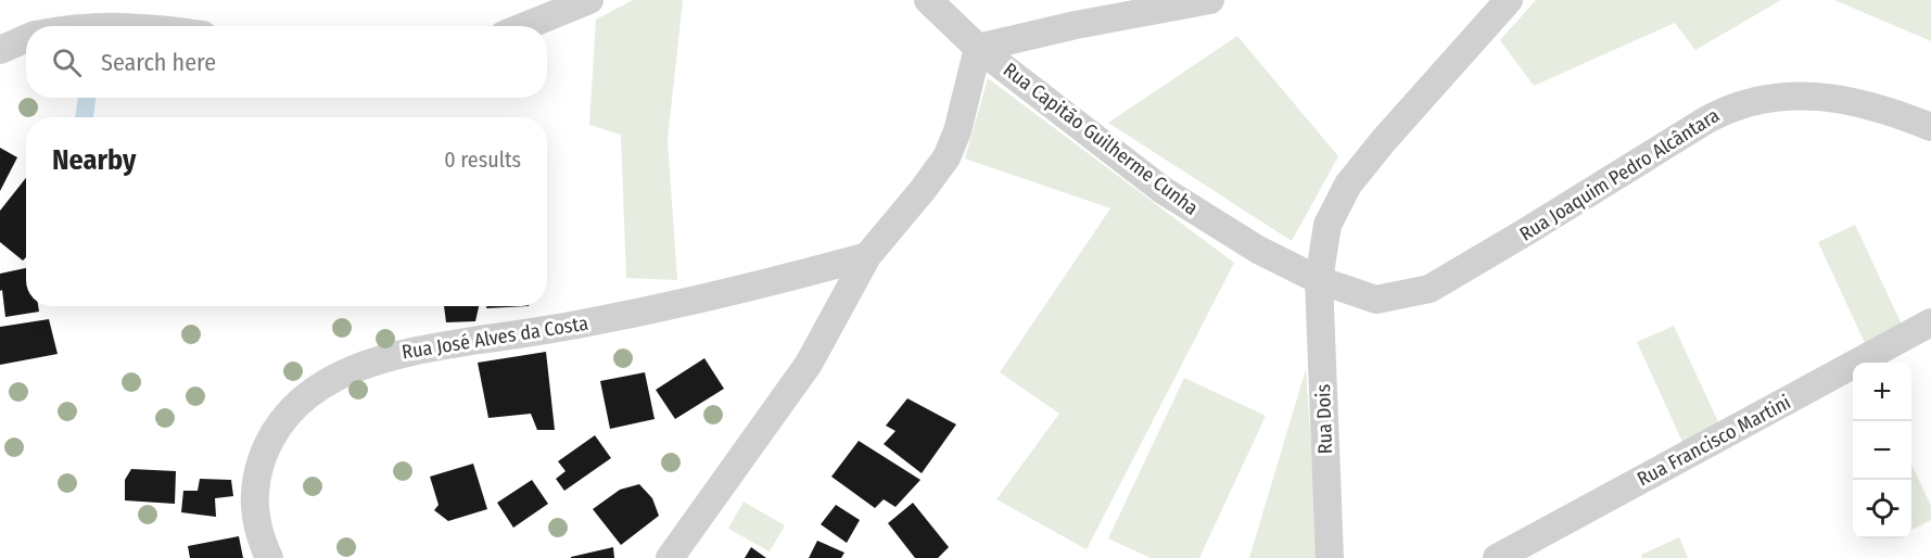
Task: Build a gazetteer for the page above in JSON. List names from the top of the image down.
{
  "streets": {
    "street": [
      "Rua Capitão Guilherme Cunha",
      "Rua Joaquim Pedro Alcântara",
      "Rua José Alves da Costa",
      "Rua Dois",
      "Rua Francisco Martini"
    ]
  },
  "crossings": [
    ["Rua Capitão Guilherme Cunha", "Rua Joaquim Pedro Alcântara"],
    ["Rua Capitão Guilherme Cunha", "Rua Dois"],
    ["Rua Joaquim Pedro Alcântara", "Rua Dois"]
  ],
  "page": {
    "search": "Search here",
    "heading": ["Nearby", "0 results"],
    "map_buttons": ["+", "−"]
  }
}
